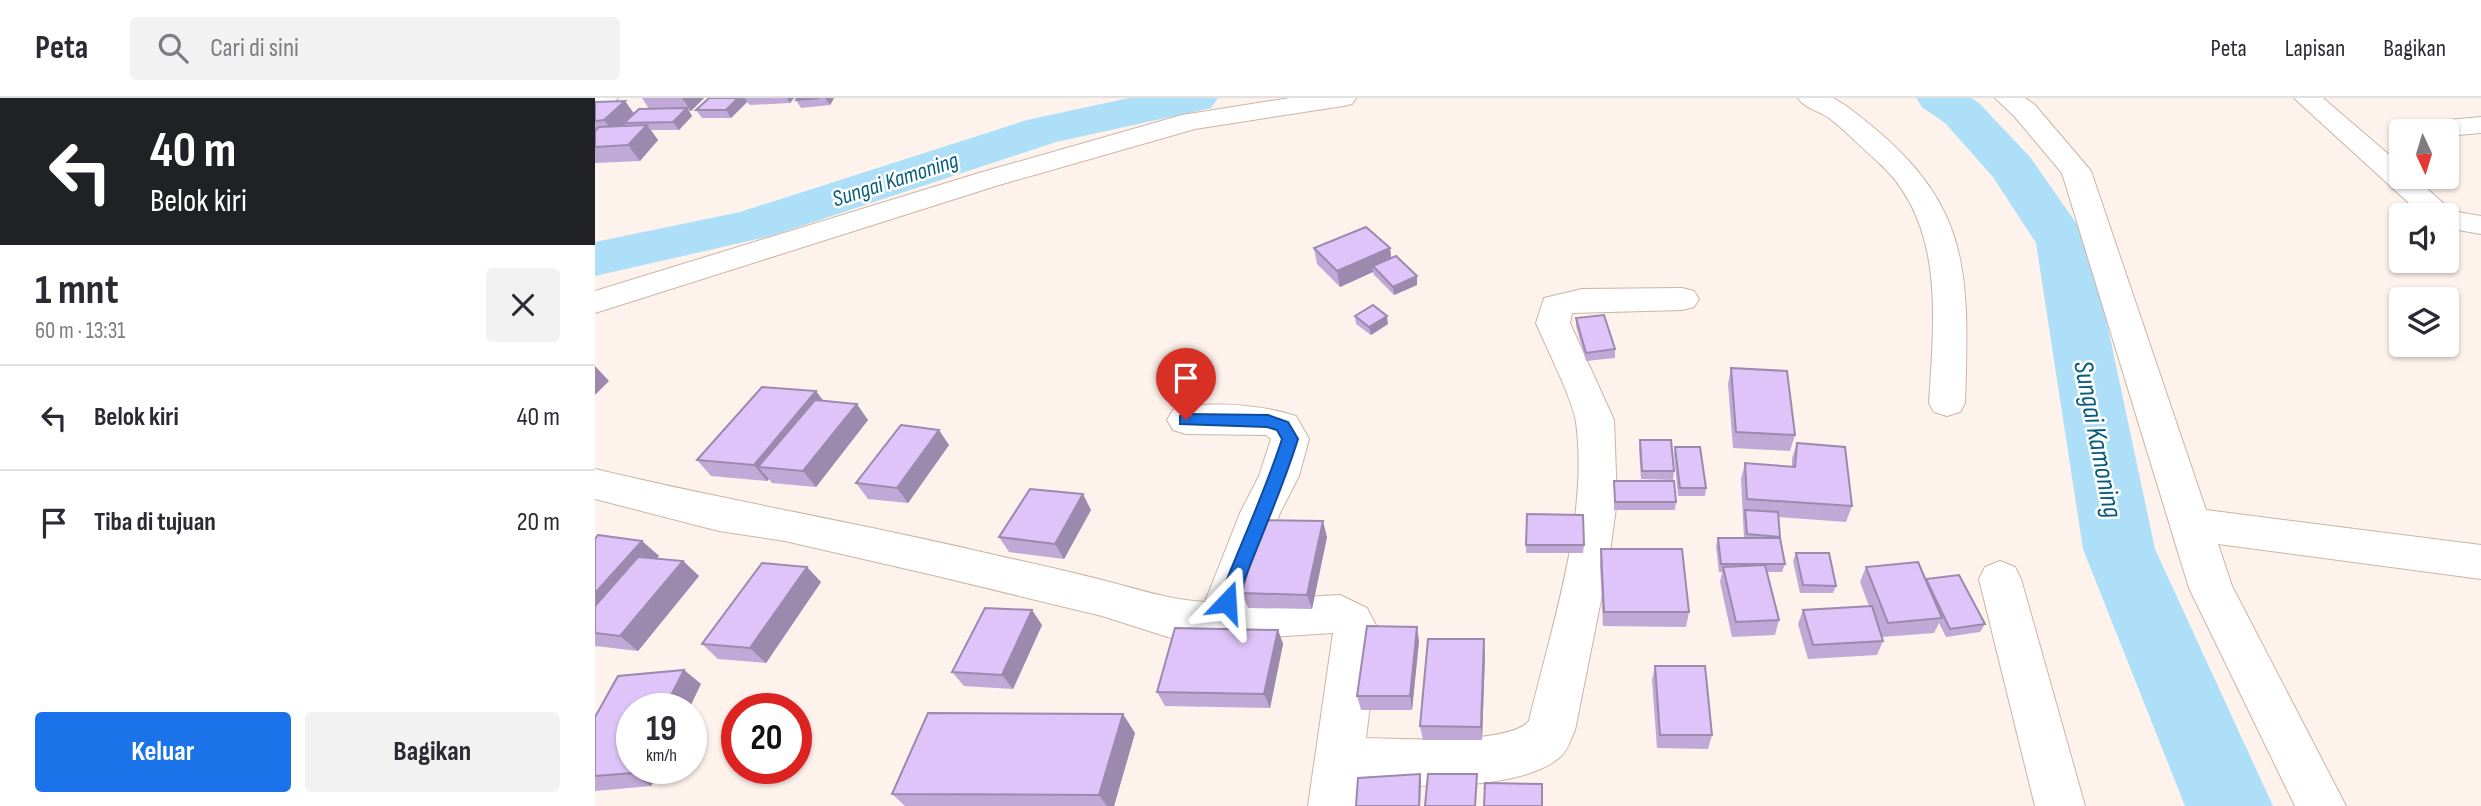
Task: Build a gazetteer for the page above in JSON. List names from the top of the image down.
{
  "water": ["Sungai Kamoning"],
  "north": "bottom",
  "page": {
    "header": "Peta",
    "search": "Cari di sini",
    "nav": ["Peta", "Lapisan", "Bagikan"],
    "turn": ["40 m", "Belok kiri"],
    "heading": ["1 mnt", "60 m · 13:31"],
    "list": [
      {
        "name": "Belok kiri",
        "value": "40 m"
      },
      {
        "name": "Tiba di tujuan",
        "value": "20 m"
      }
    ],
    "speed": "19 km/h",
    "limit": "20",
    "buttons": ["Keluar", "Bagikan"]
  }
}
